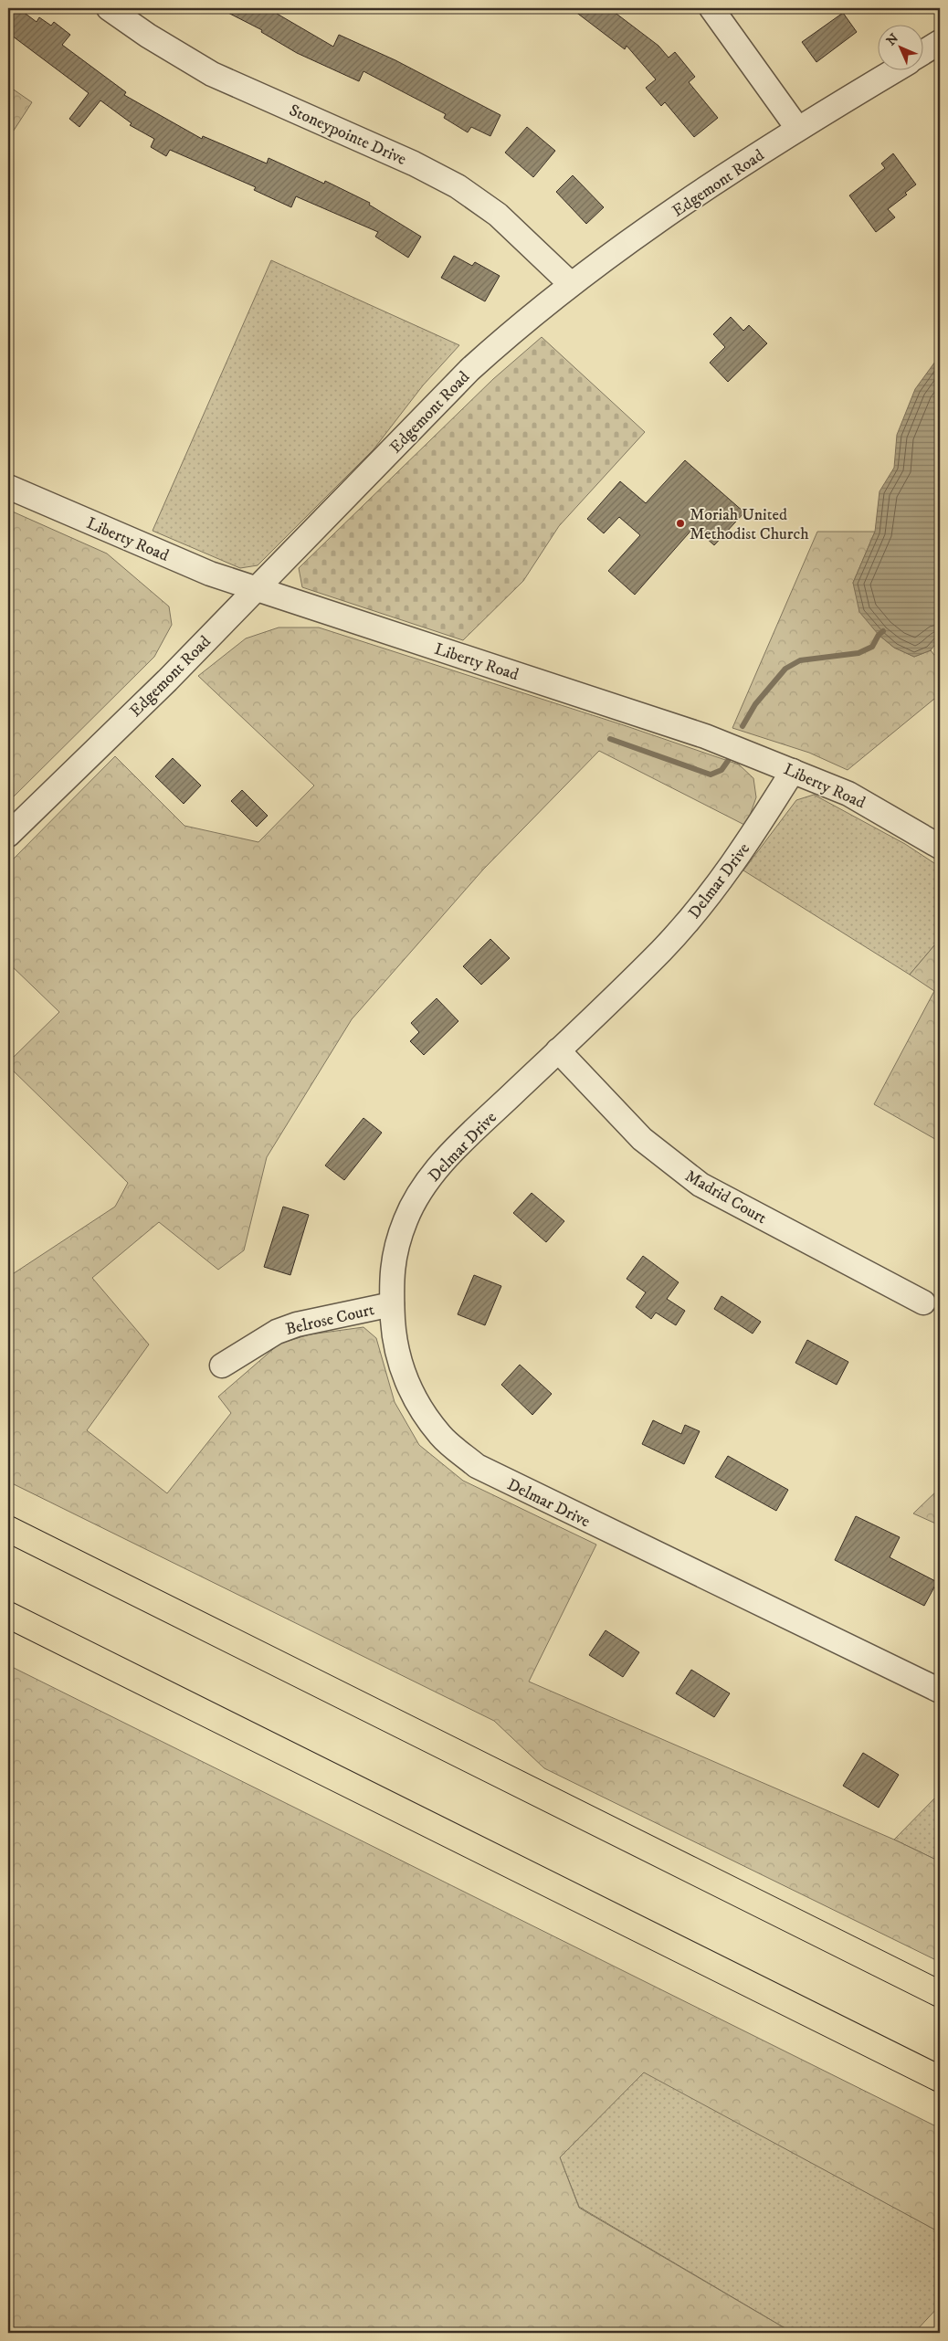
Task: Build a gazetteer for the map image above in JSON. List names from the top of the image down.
{
  "streets": {
    "street": [
      "Stoneypointe Drive",
      "Edgemont Road",
      "Liberty Road",
      "Delmar Drive",
      "Madrid Court",
      "Belrose Court"
    ]
  },
  "crossings": [
    ["Stoneypointe Drive", "Edgemont Road"],
    ["Edgemont Road", "Liberty Road"],
    ["Liberty Road", "Delmar Drive"],
    ["Delmar Drive", "Madrid Court"],
    ["Delmar Drive", "Belrose Court"]
  ],
  "places": ["Moriah United Methodist Church"],
  "north": "top left"
}
